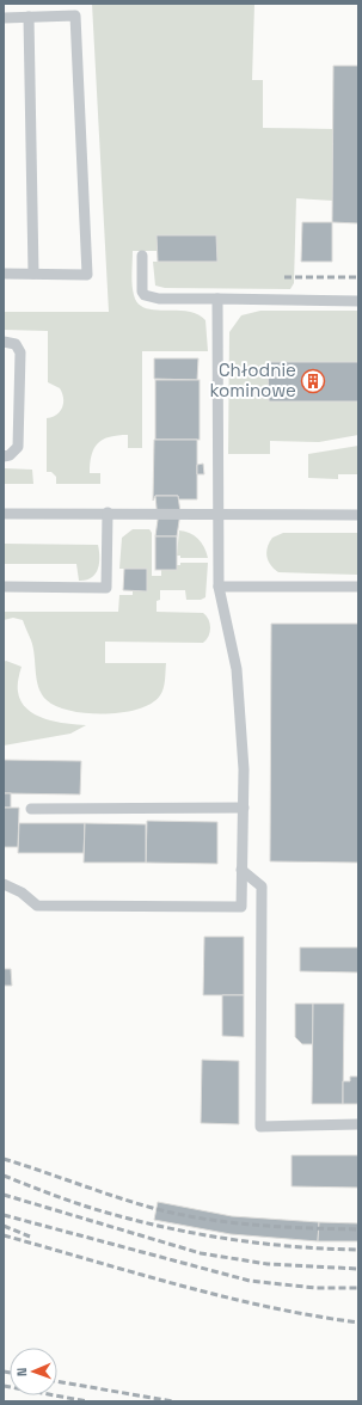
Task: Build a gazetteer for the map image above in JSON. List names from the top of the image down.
{
  "places": {
    "building": ["Chłodnie kominowe"]
  },
  "north": "left"
}
